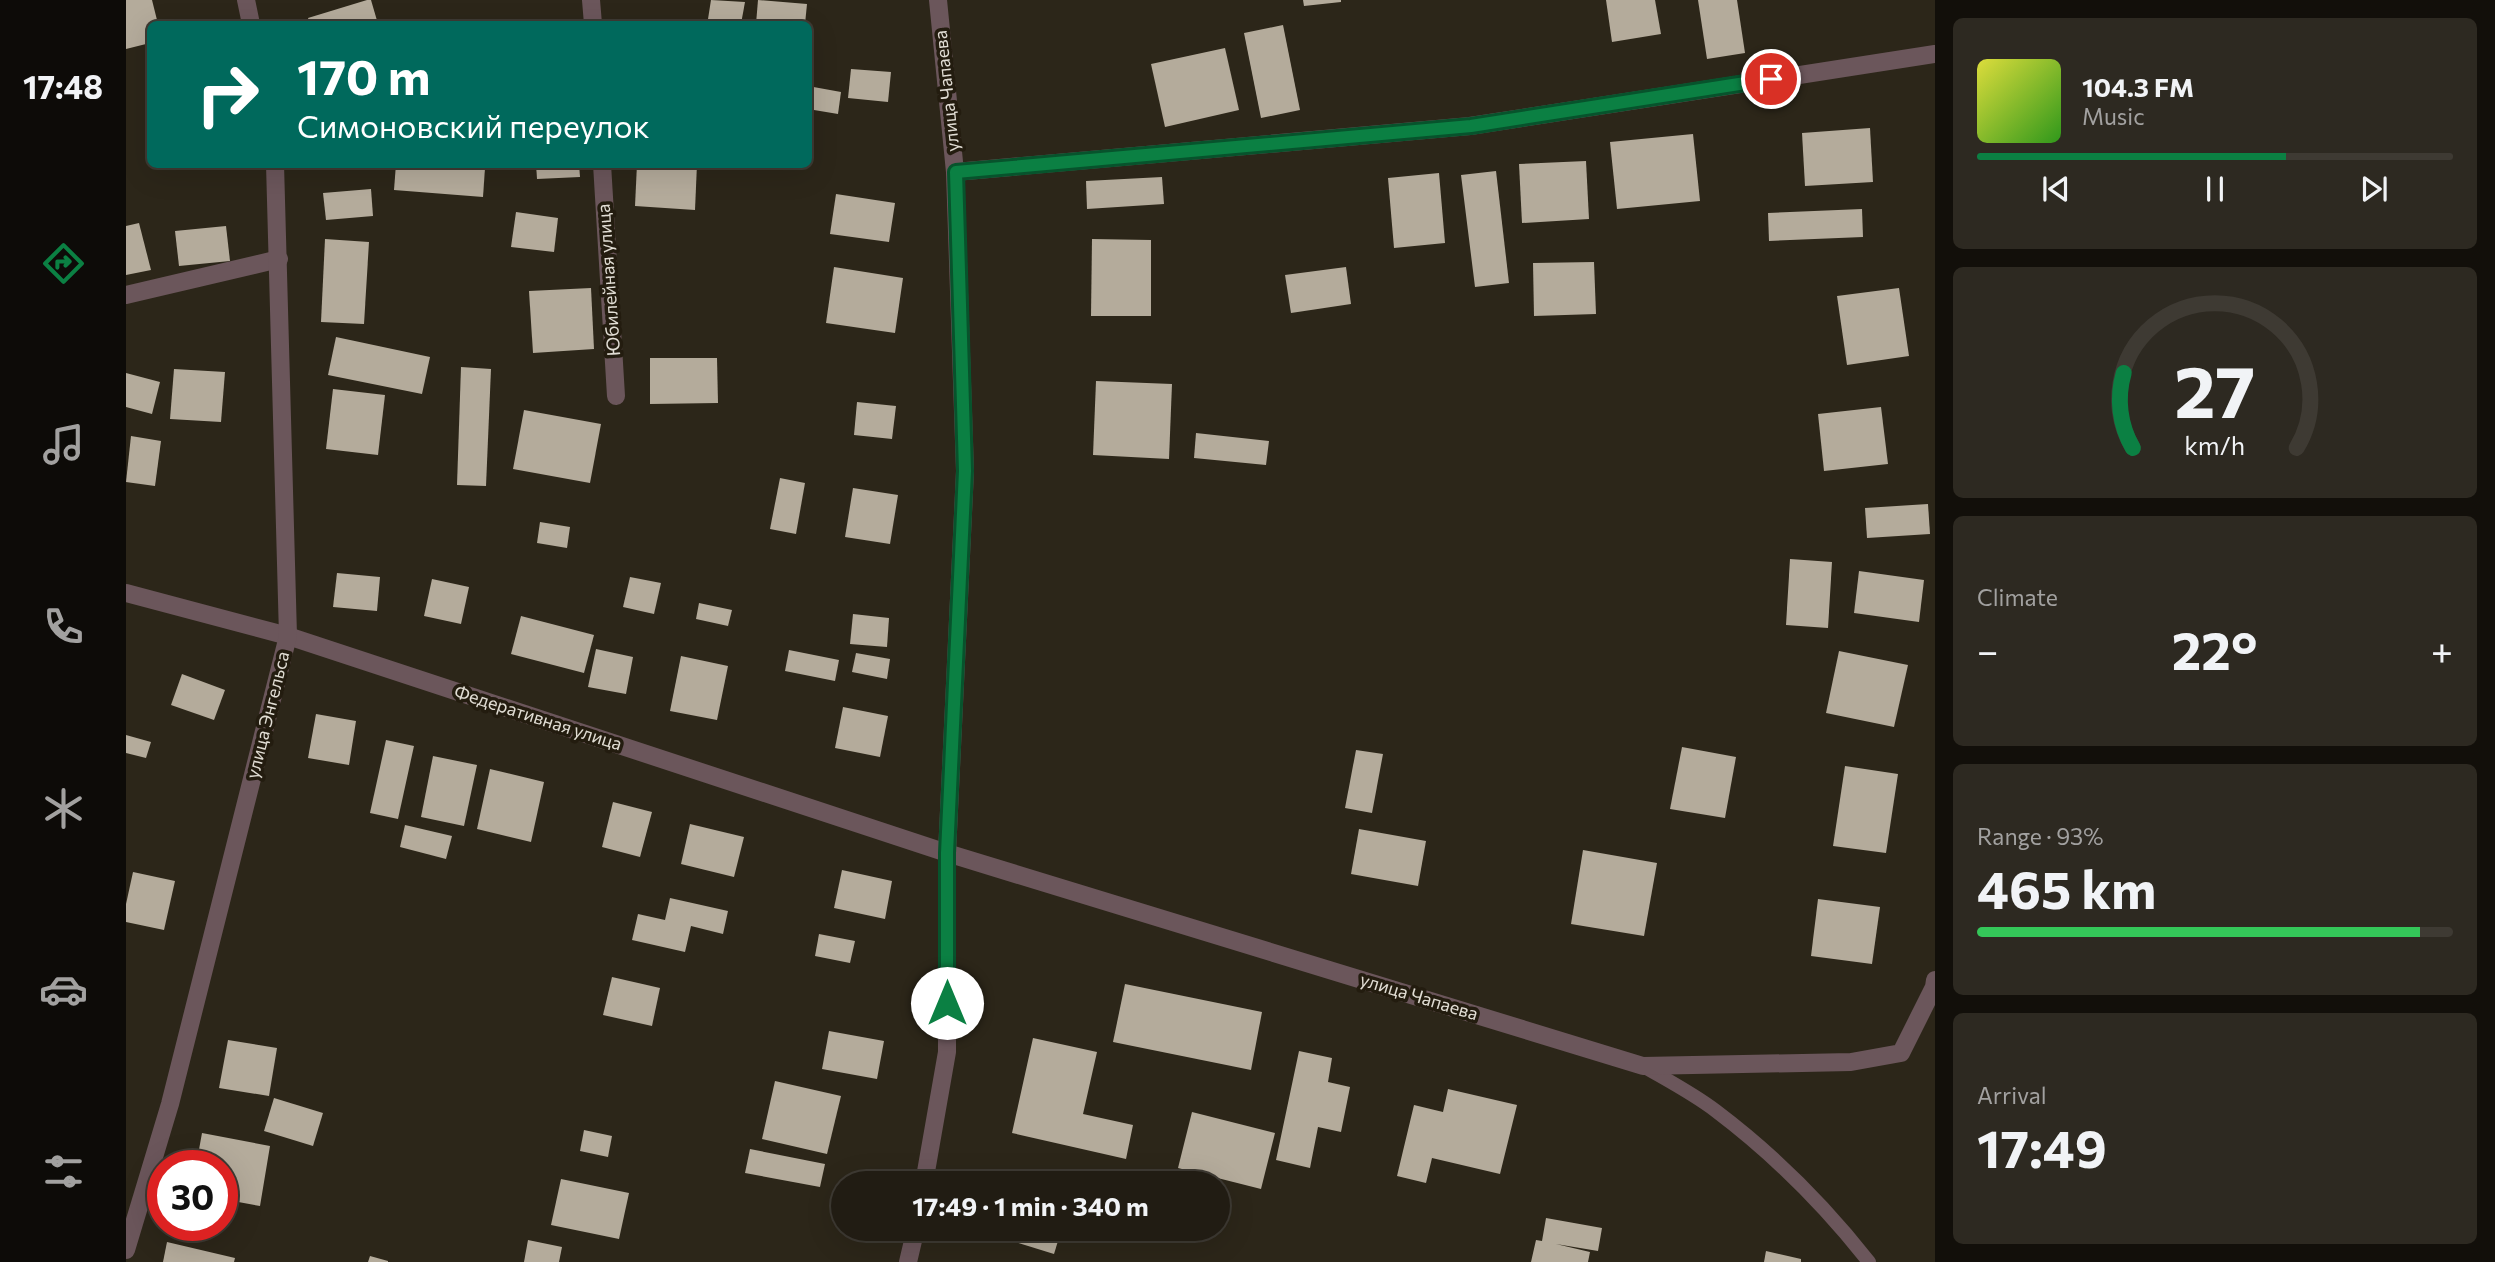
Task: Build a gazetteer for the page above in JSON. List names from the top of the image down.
{
  "streets": {
    "street": [
      "улица Чапаева",
      "Юбилейная улица",
      "улица Энгельса",
      "Федеративная улица"
    ]
  },
  "crossings": [
    ["улица Чапаева", "Федеративная улица"],
    ["улица Энгельса", "Федеративная улица"]
  ],
  "page": {
    "tabs": "17:48",
    "turn": ["170 m", "Симоновский переулок"],
    "song": ["104.3 FM", "Music"],
    "tile": [
      "Climate",
      ["Range · 93%", "465 km"],
      ["Arrival", "17:49"]
    ],
    "heat": ["−", "22°", "+"],
    "limit": "30",
    "trip": "17:49 · 1 min · 340 m",
    "gauge": ["27", "km/h"]
  }
}
